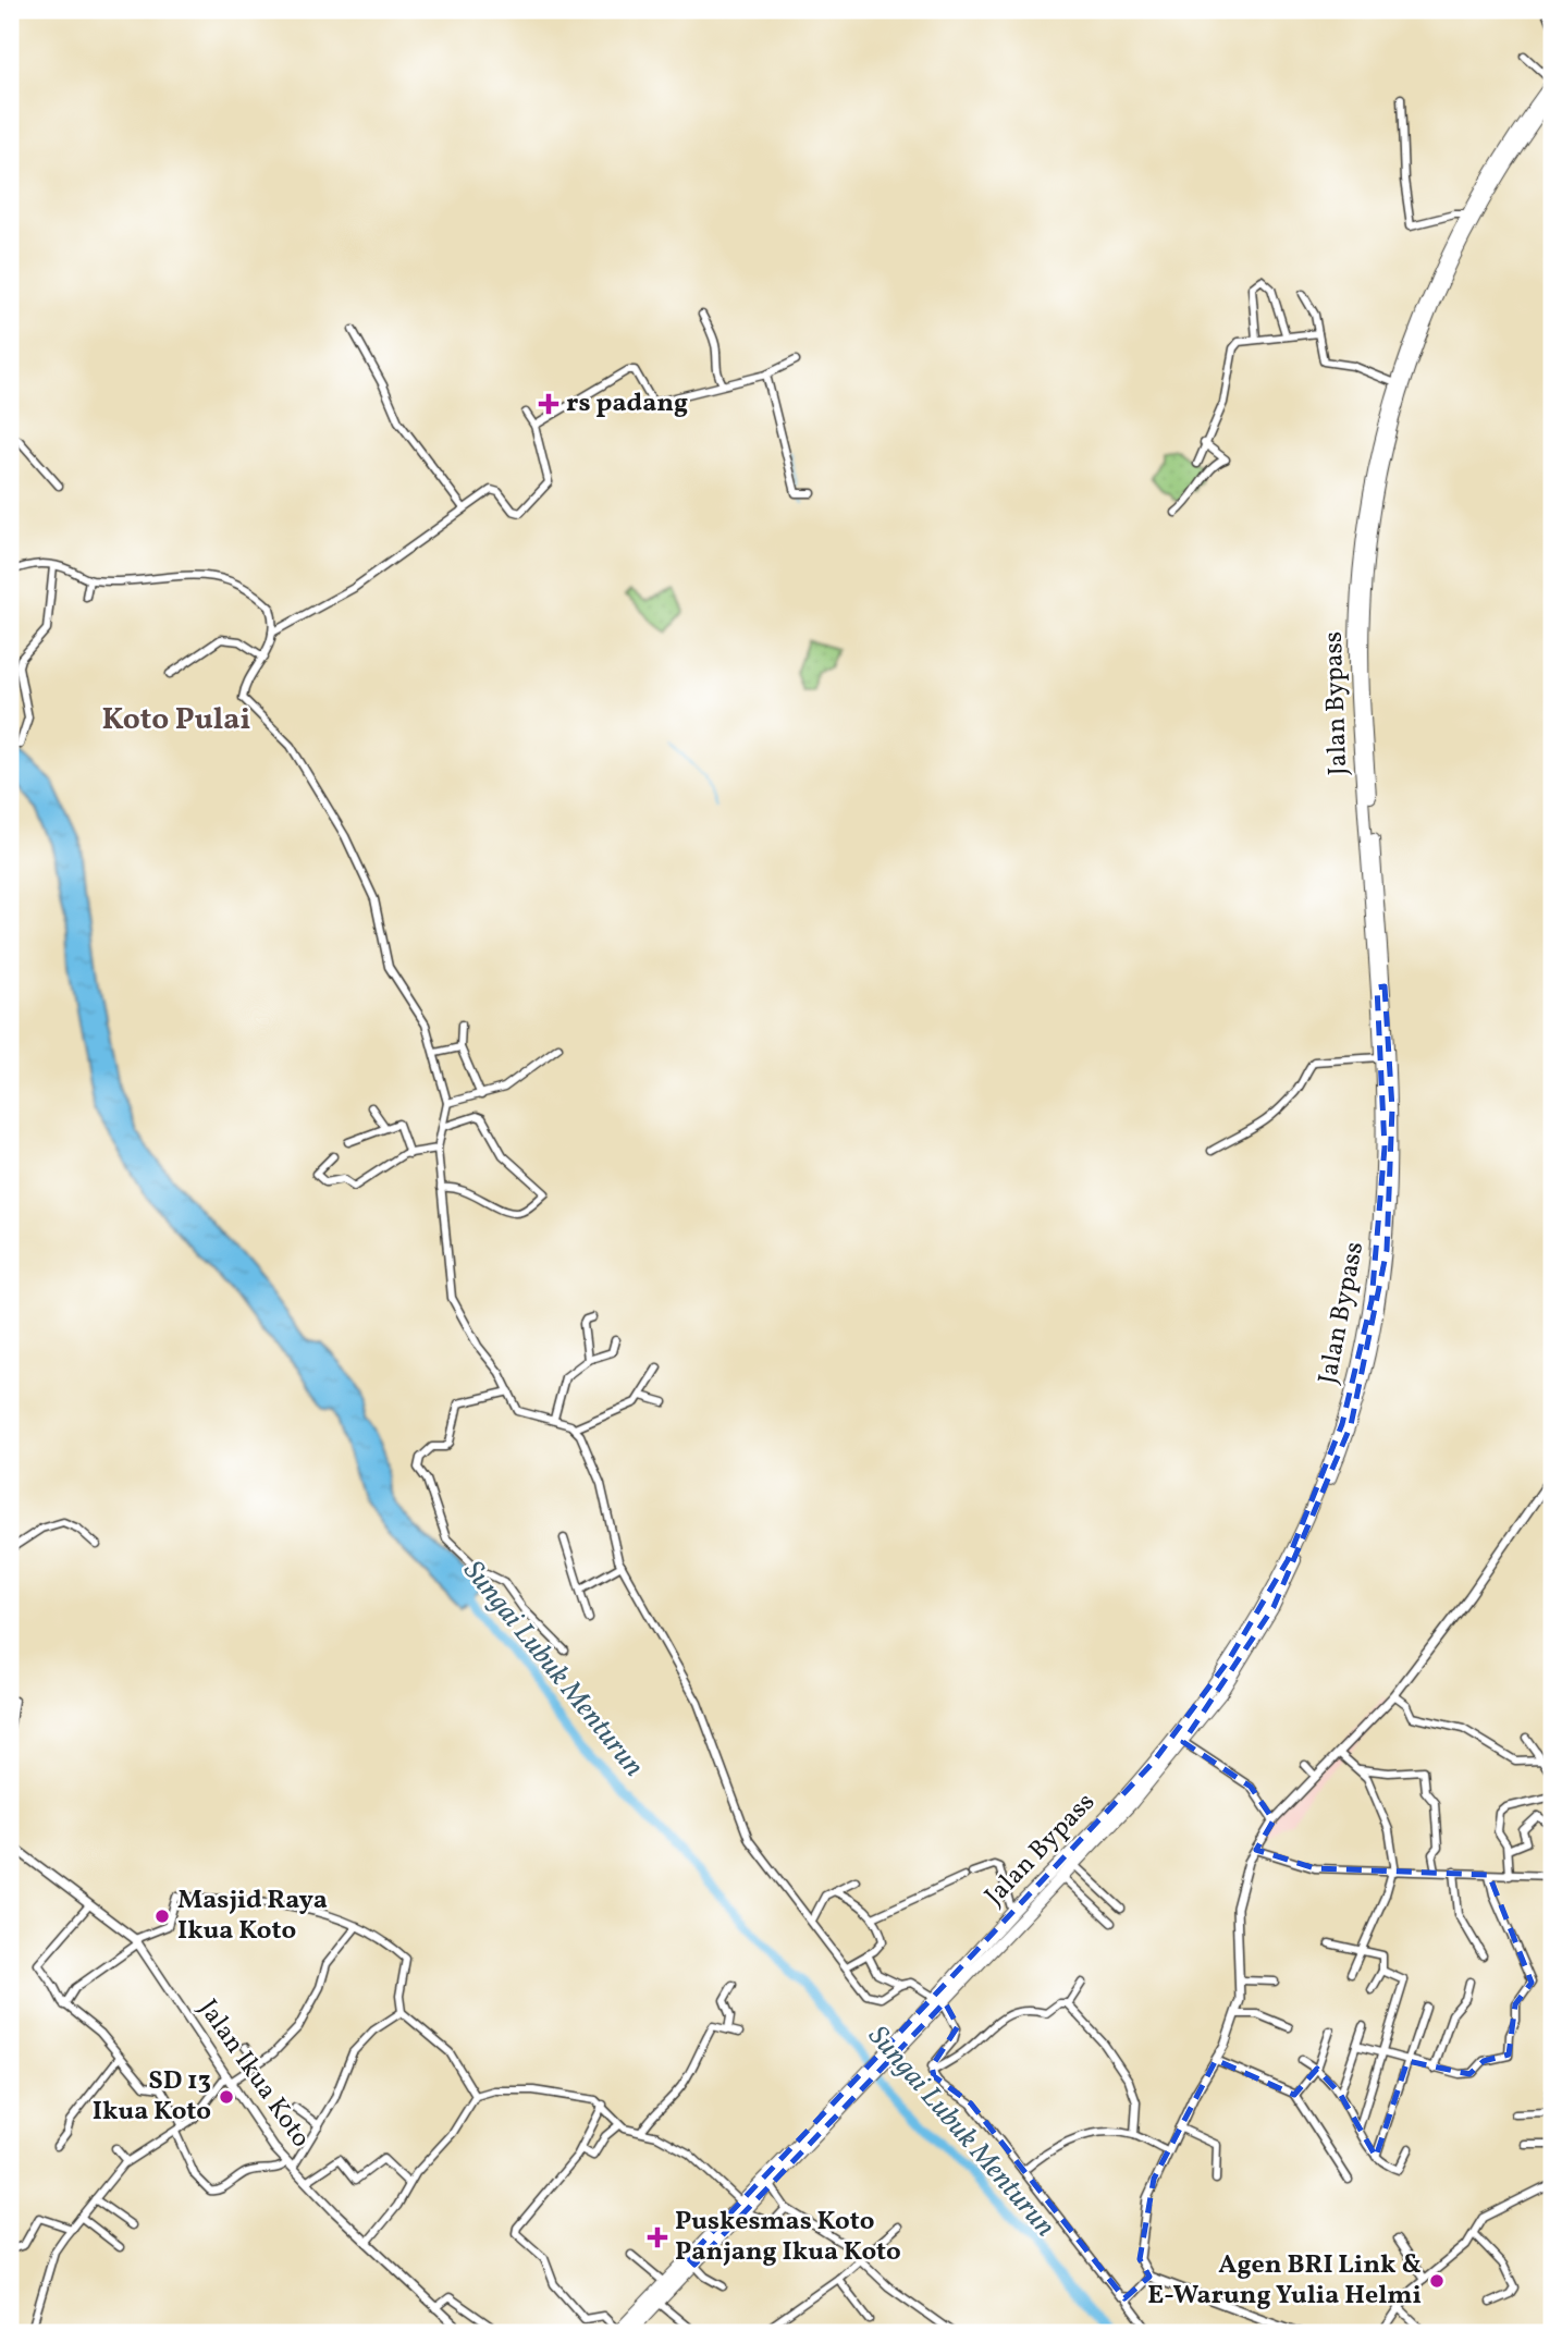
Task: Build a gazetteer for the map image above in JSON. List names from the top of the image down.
{
  "streets": {
    "highway": ["Jalan Bypass"],
    "street": ["Jalan Ikua Koto"]
  },
  "districts": ["Koto Pulai"],
  "water": ["Sungai Lubuk Menturun"],
  "places": {
    "health": ["rs padang", "Puskesmas Koto Panjang Ikua Koto"],
    "other": ["Masjid Raya Ikua Koto", "SD 13 Ikua Koto", "Agen BRI Link & E-Warung Yulia Helmi"]
  }
}
